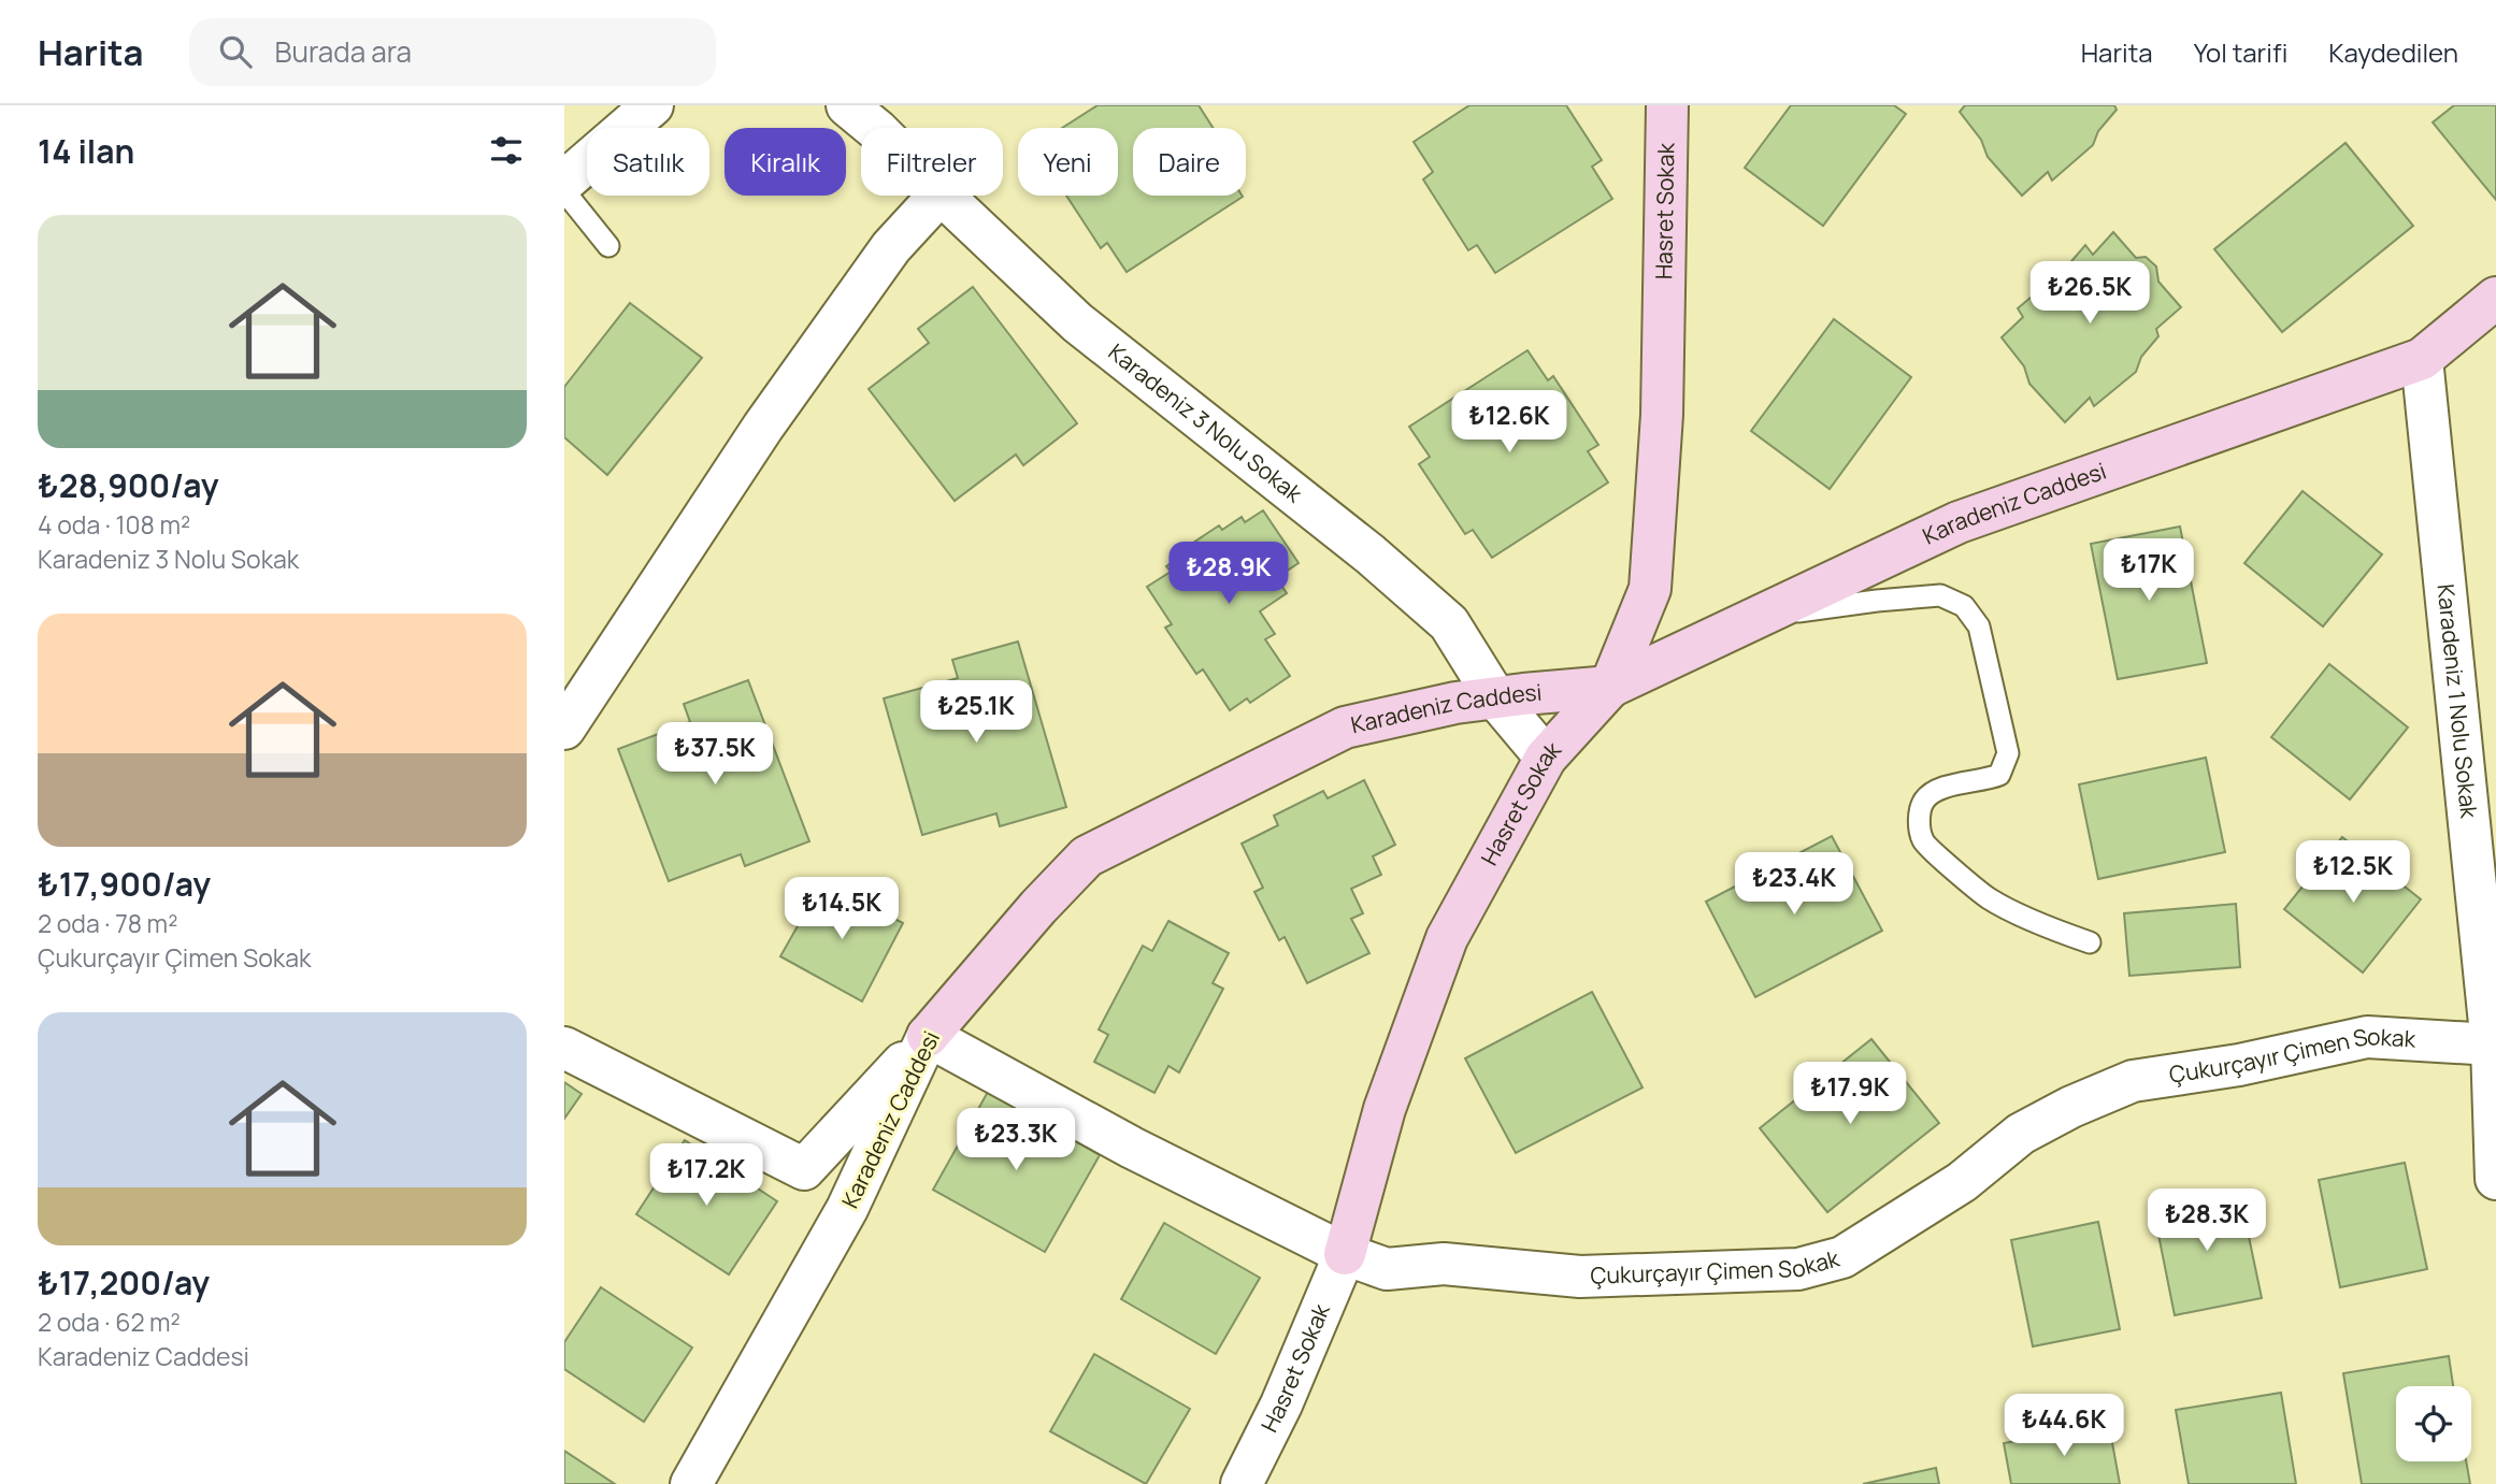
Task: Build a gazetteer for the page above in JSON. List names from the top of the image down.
{
  "streets": {
    "street": [
      "Hasret Sokak",
      "Karadeniz 3 Nolu Sokak",
      "Karadeniz Caddesi",
      "Karadeniz 1 Nolu Sokak",
      "Çukurçayır Çimen Sokak"
    ]
  },
  "crossings": [
    ["Hasret Sokak", "Karadeniz 3 Nolu Sokak"],
    ["Hasret Sokak", "Karadeniz Caddesi"],
    ["Hasret Sokak", "Çukurçayır Çimen Sokak"],
    ["Karadeniz 3 Nolu Sokak", "Karadeniz Caddesi"],
    ["Karadeniz Caddesi", "Karadeniz 1 Nolu Sokak"],
    ["Karadeniz Caddesi", "Çukurçayır Çimen Sokak"],
    ["Karadeniz 1 Nolu Sokak", "Çukurçayır Çimen Sokak"]
  ],
  "page": {
    "header": "Harita",
    "search": "Burada ara",
    "nav": ["Harita", "Yol tarifi", "Kaydedilen"],
    "heading": "14 ilan",
    "chip": [
      "Satılık",
      "Kiralık",
      "Filtreler",
      "Yeni",
      "Daire"
    ],
    "list": [
      {
        "name": "₺28,900/ay",
        "note": "4 oda · 108 m² · Karadeniz 3 Nolu Sokak"
      },
      {
        "name": "₺17,900/ay",
        "note": "2 oda · 78 m² · Çukurçayır Çimen Sokak"
      },
      {
        "name": "₺17,200/ay",
        "note": "2 oda · 62 m² · Karadeniz Caddesi"
      }
    ],
    "price": [
      "₺26.5K",
      "₺12.6K",
      "₺17K",
      "₺28.9K",
      "₺25.1K",
      "₺37.5K",
      "₺12.5K",
      "₺23.4K",
      "₺14.5K",
      "₺17.9K",
      "₺23.3K",
      "₺17.2K",
      "₺28.3K",
      "₺44.6K"
    ]
  }
}
